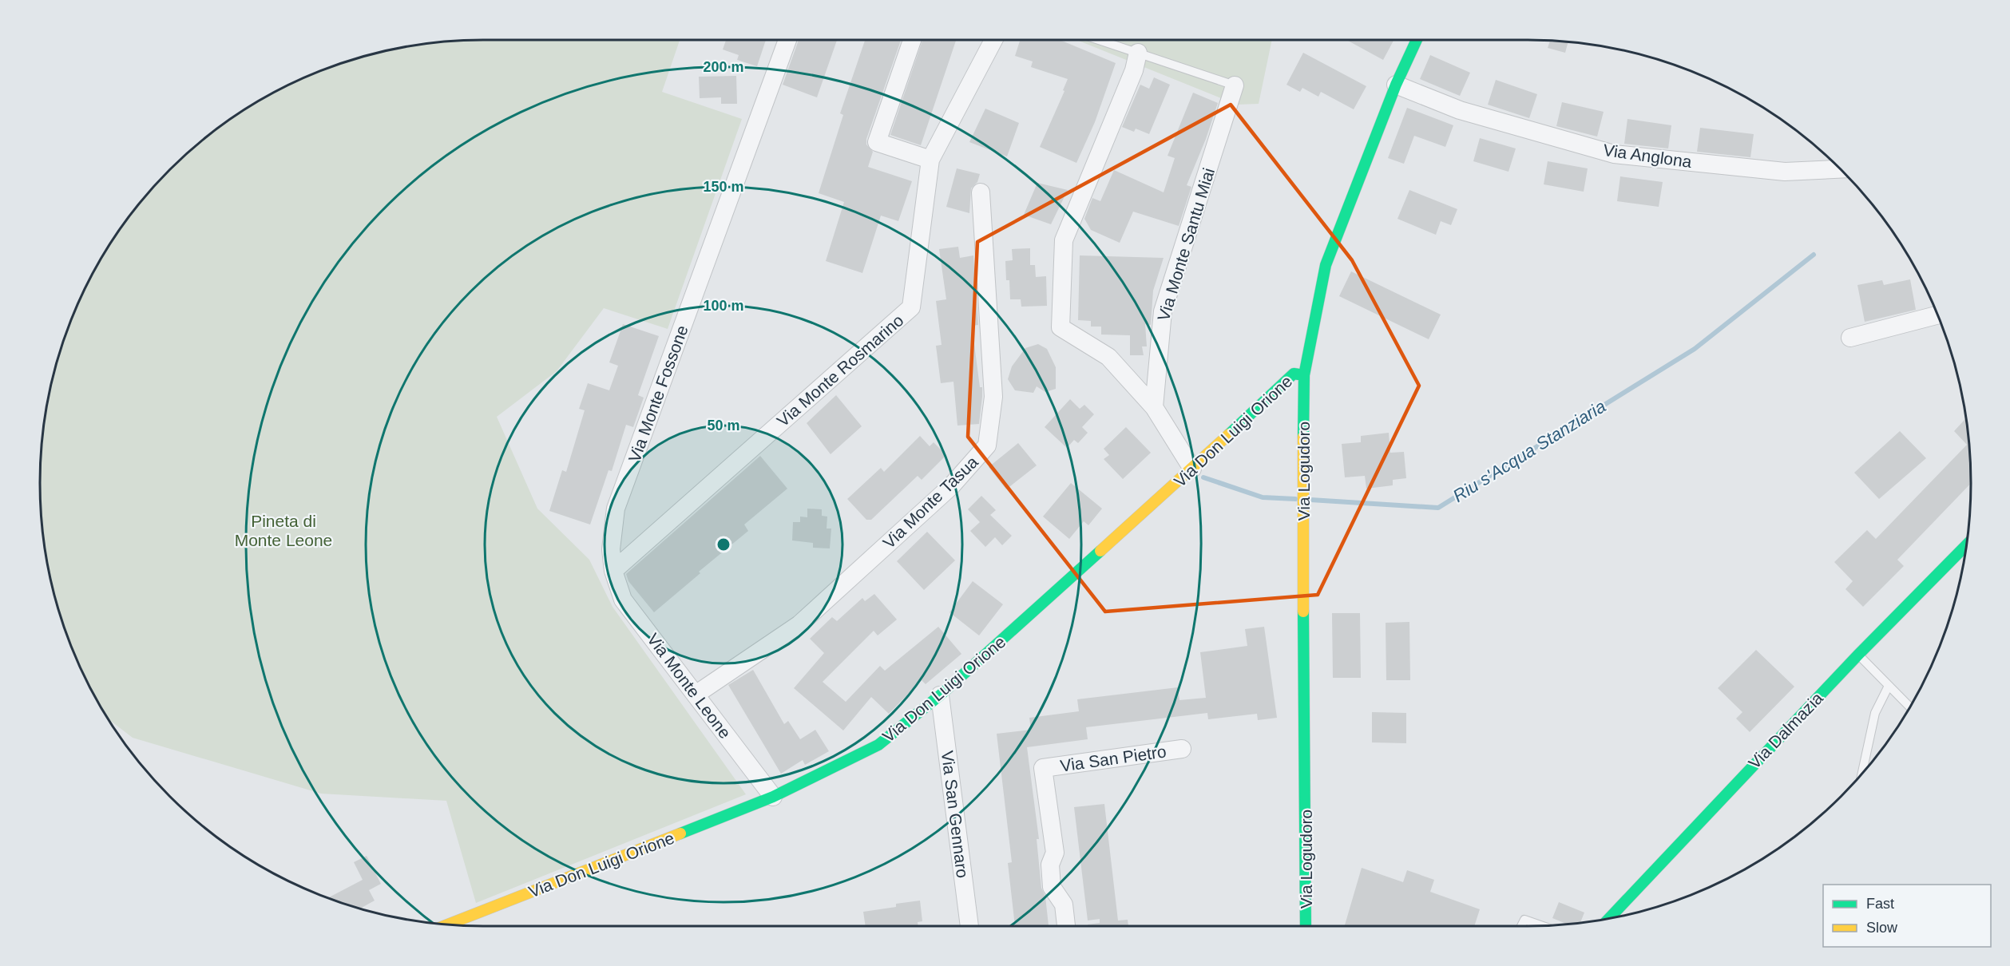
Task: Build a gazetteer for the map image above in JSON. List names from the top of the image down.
{
  "streets": {
    "street": [
      "Via Anglona",
      "Via Monte Santu Miai",
      "Via Monte Rosmarino",
      "Via Monte Fossone",
      "Via Don Luigi Orione",
      "Via Logudoro",
      "Via Monte Tasua",
      "Via Monte Leone",
      "Via Dalmazia",
      "Via San Pietro",
      "Via San Gennaro"
    ]
  },
  "crossings": [
    ["Via Anglona", "Via Logudoro"],
    ["Via Monte Rosmarino", "Via Monte Fossone"],
    ["Via Monte Rosmarino", "Via Monte Leone"],
    ["Via Monte Fossone", "Via Monte Leone"],
    ["Via Don Luigi Orione", "Via Logudoro"],
    ["Via Don Luigi Orione", "Via Monte Leone"],
    ["Via Don Luigi Orione", "Via San Gennaro"],
    ["Via Monte Tasua", "Via Monte Leone"]
  ],
  "water": ["Riu s'Acqua Stanziaria"],
  "parks": ["Pineta di Monte Leone"],
  "legend": ["Fast", "Slow"],
  "rings": [
    "200 m",
    "150 m",
    "100 m",
    "50 m"
  ]
}
